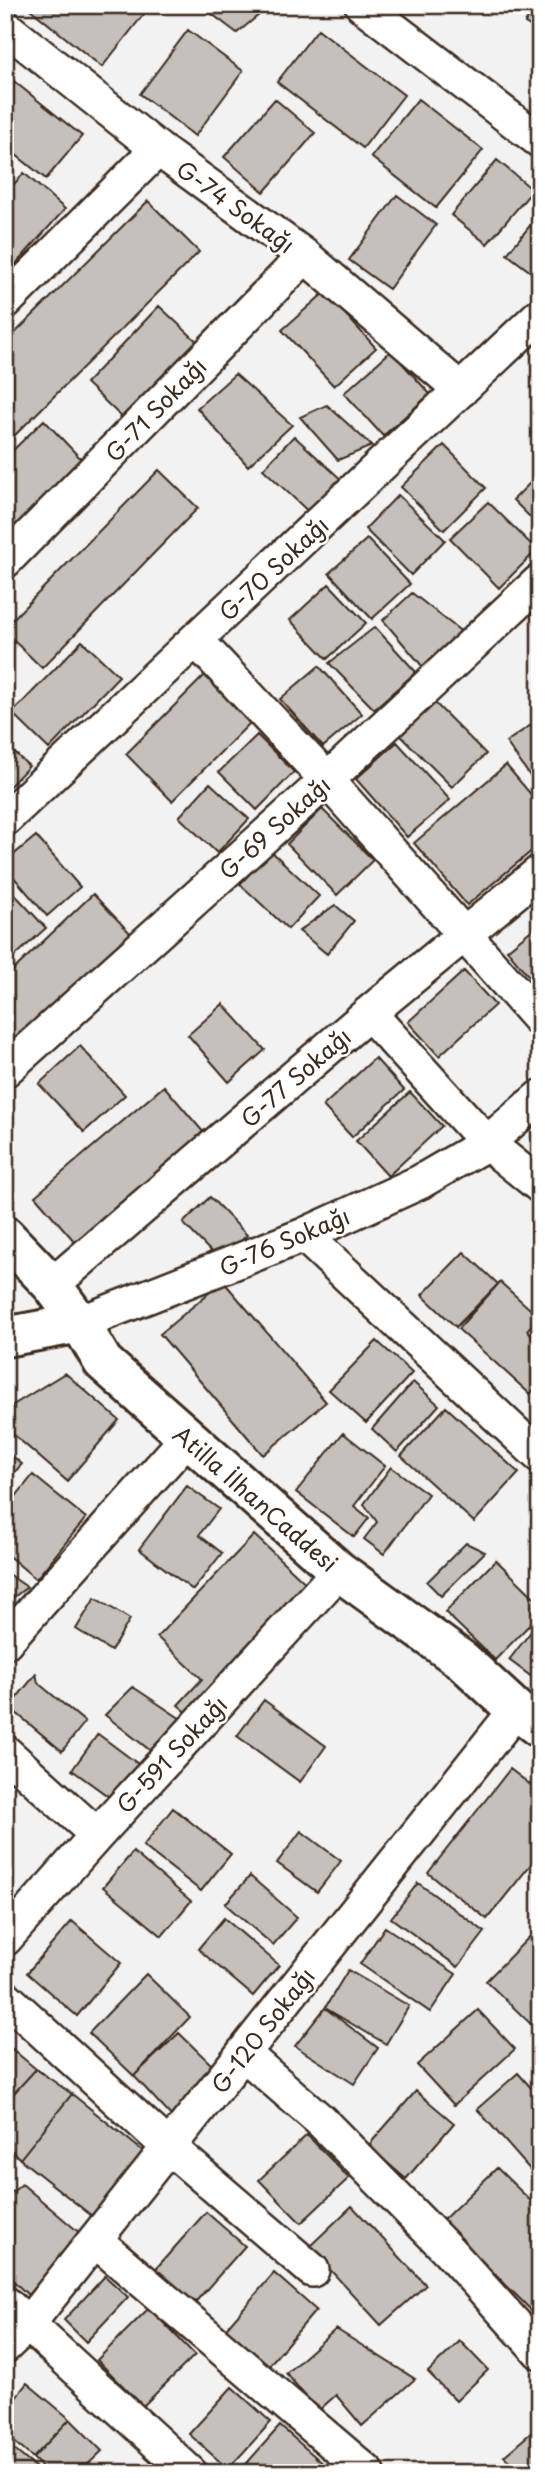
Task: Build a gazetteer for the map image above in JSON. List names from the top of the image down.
{
  "streets": {
    "main road": ["G-76 Sokağı", "Atilla İlhanCaddesi"],
    "street": [
      "G-74 Sokağı",
      "G-71 Sokağı",
      "G-70 Sokağı",
      "G-69 Sokağı",
      "G-77 Sokağı",
      "G-591 Sokağı",
      "G-120 Sokağı"
    ]
  },
  "crossings": [
    ["G-74 Sokağı", "G-71 Sokağı"],
    ["G-74 Sokağı", "G-70 Sokağı"],
    ["G-77 Sokağı", "Atilla İlhanCaddesi"],
    ["G-76 Sokağı", "Atilla İlhanCaddesi"],
    ["Atilla İlhanCaddesi", "G-591 Sokağı"],
    ["Atilla İlhanCaddesi", "G-120 Sokağı"]
  ]
}
